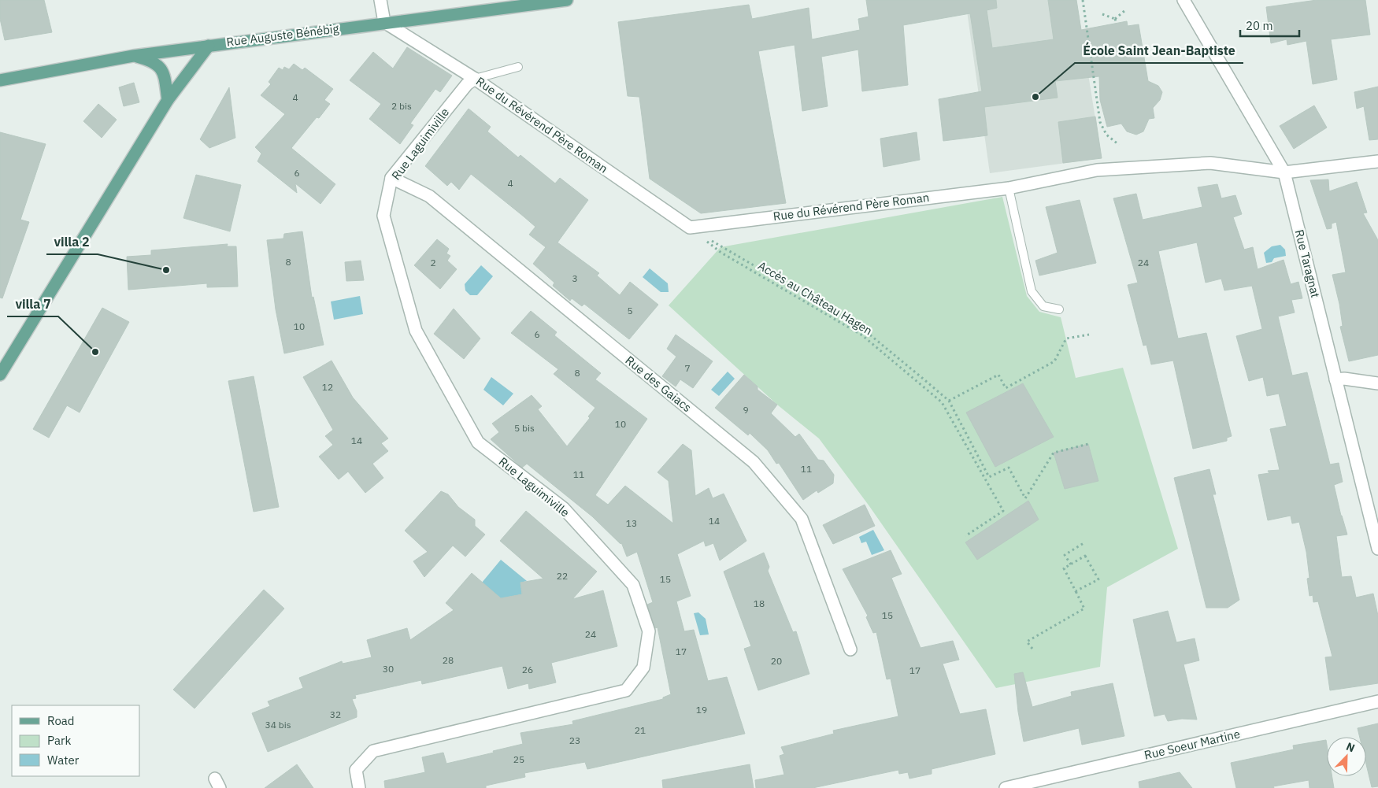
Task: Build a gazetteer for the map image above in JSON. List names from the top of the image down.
{
  "streets": {
    "main road": ["Rue Auguste Bénébig"],
    "street": [
      "Rue du Révérend Père Roman",
      "Rue Laguimiville",
      "Rue Taragnat",
      "Rue des Gaiacs",
      "Rue Soeur Martine"
    ],
    "path": ["Accès au Château Hagen"]
  },
  "crossings": [
    ["Rue Auguste Bénébig", "Rue du Révérend Père Roman"],
    ["Rue du Révérend Père Roman", "Rue Laguimiville"],
    ["Rue du Révérend Père Roman", "Rue Taragnat"],
    ["Rue du Révérend Père Roman", "Accès au Château Hagen"],
    ["Rue Laguimiville", "Rue des Gaiacs"]
  ],
  "places": ["École Saint Jean-Baptiste", "villa 2", "villa 7"],
  "house_numbers": [
    "4",
    "2 bis",
    "6",
    "4",
    "8",
    "2",
    "24",
    "3",
    "5",
    "10",
    "6",
    "7",
    "8",
    "12",
    "9",
    "10",
    "5 bis",
    "14",
    "11",
    "11",
    "14",
    "13",
    "22",
    "15",
    "18",
    "15",
    "24",
    "17",
    "28",
    "20",
    "30",
    "26",
    "17",
    "19",
    "32",
    "34 bis",
    "21",
    "23",
    "25"
  ],
  "legend": ["Road", "Park", "Water"],
  "scale_bar": "20 m",
  "north": "top right"
}
